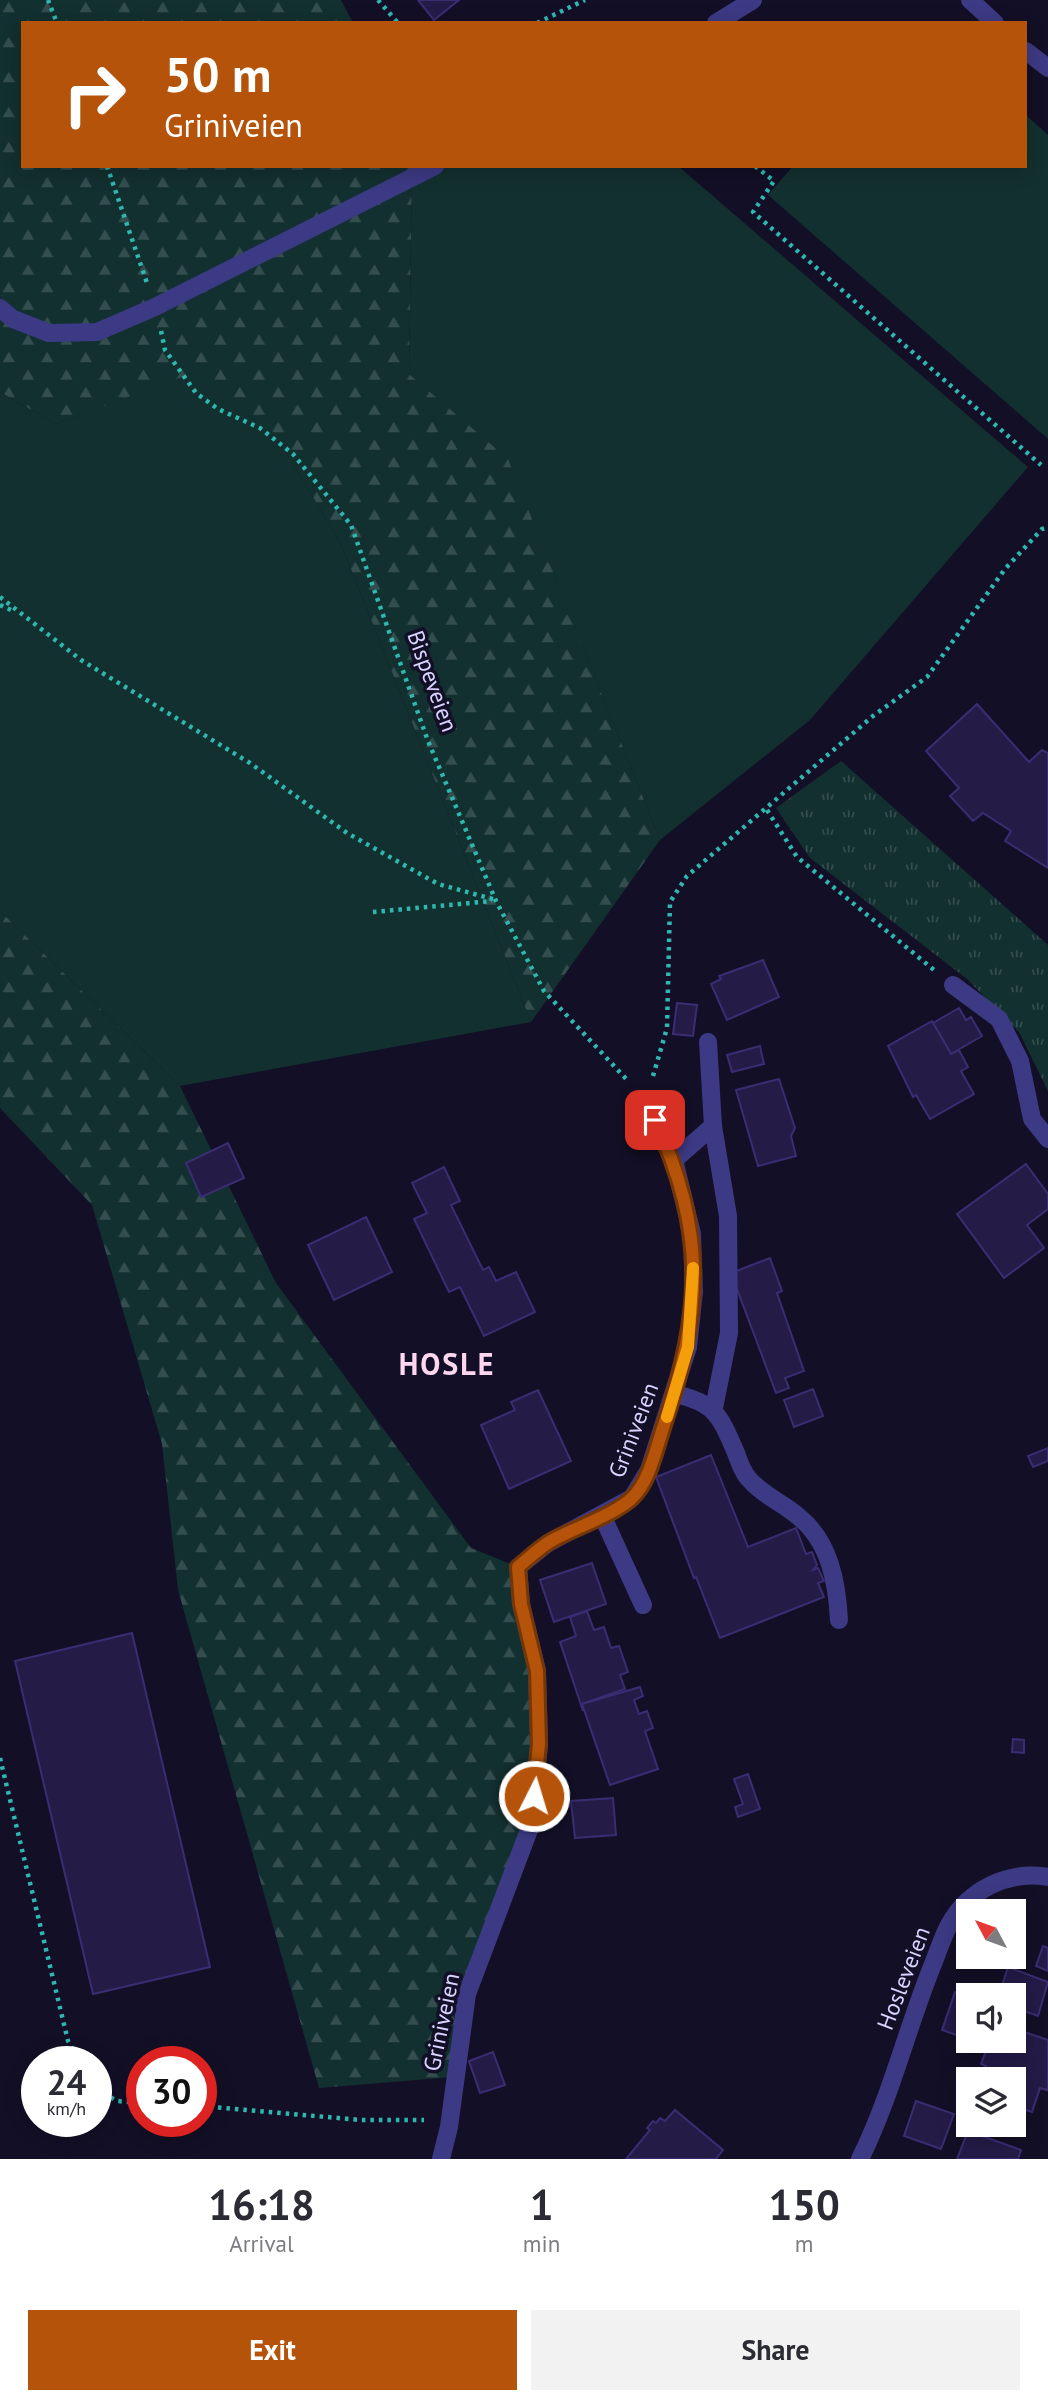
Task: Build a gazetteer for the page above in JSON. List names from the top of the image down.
{
  "streets": {
    "street": ["Griniveien", "Hosleveien"],
    "path": ["Bispeveien"]
  },
  "crossings": [
    ["Bispeveien", "Griniveien"]
  ],
  "districts": ["HOSLE"],
  "north": "top left",
  "page": {
    "turn": ["50 m", "Griniveien"],
    "speed": "24 km/h",
    "limit": "30",
    "eta": [
      "16:18",
      "Arrival",
      "1",
      "min",
      "150",
      "m"
    ],
    "buttons": ["Exit", "Share"]
  }
}
